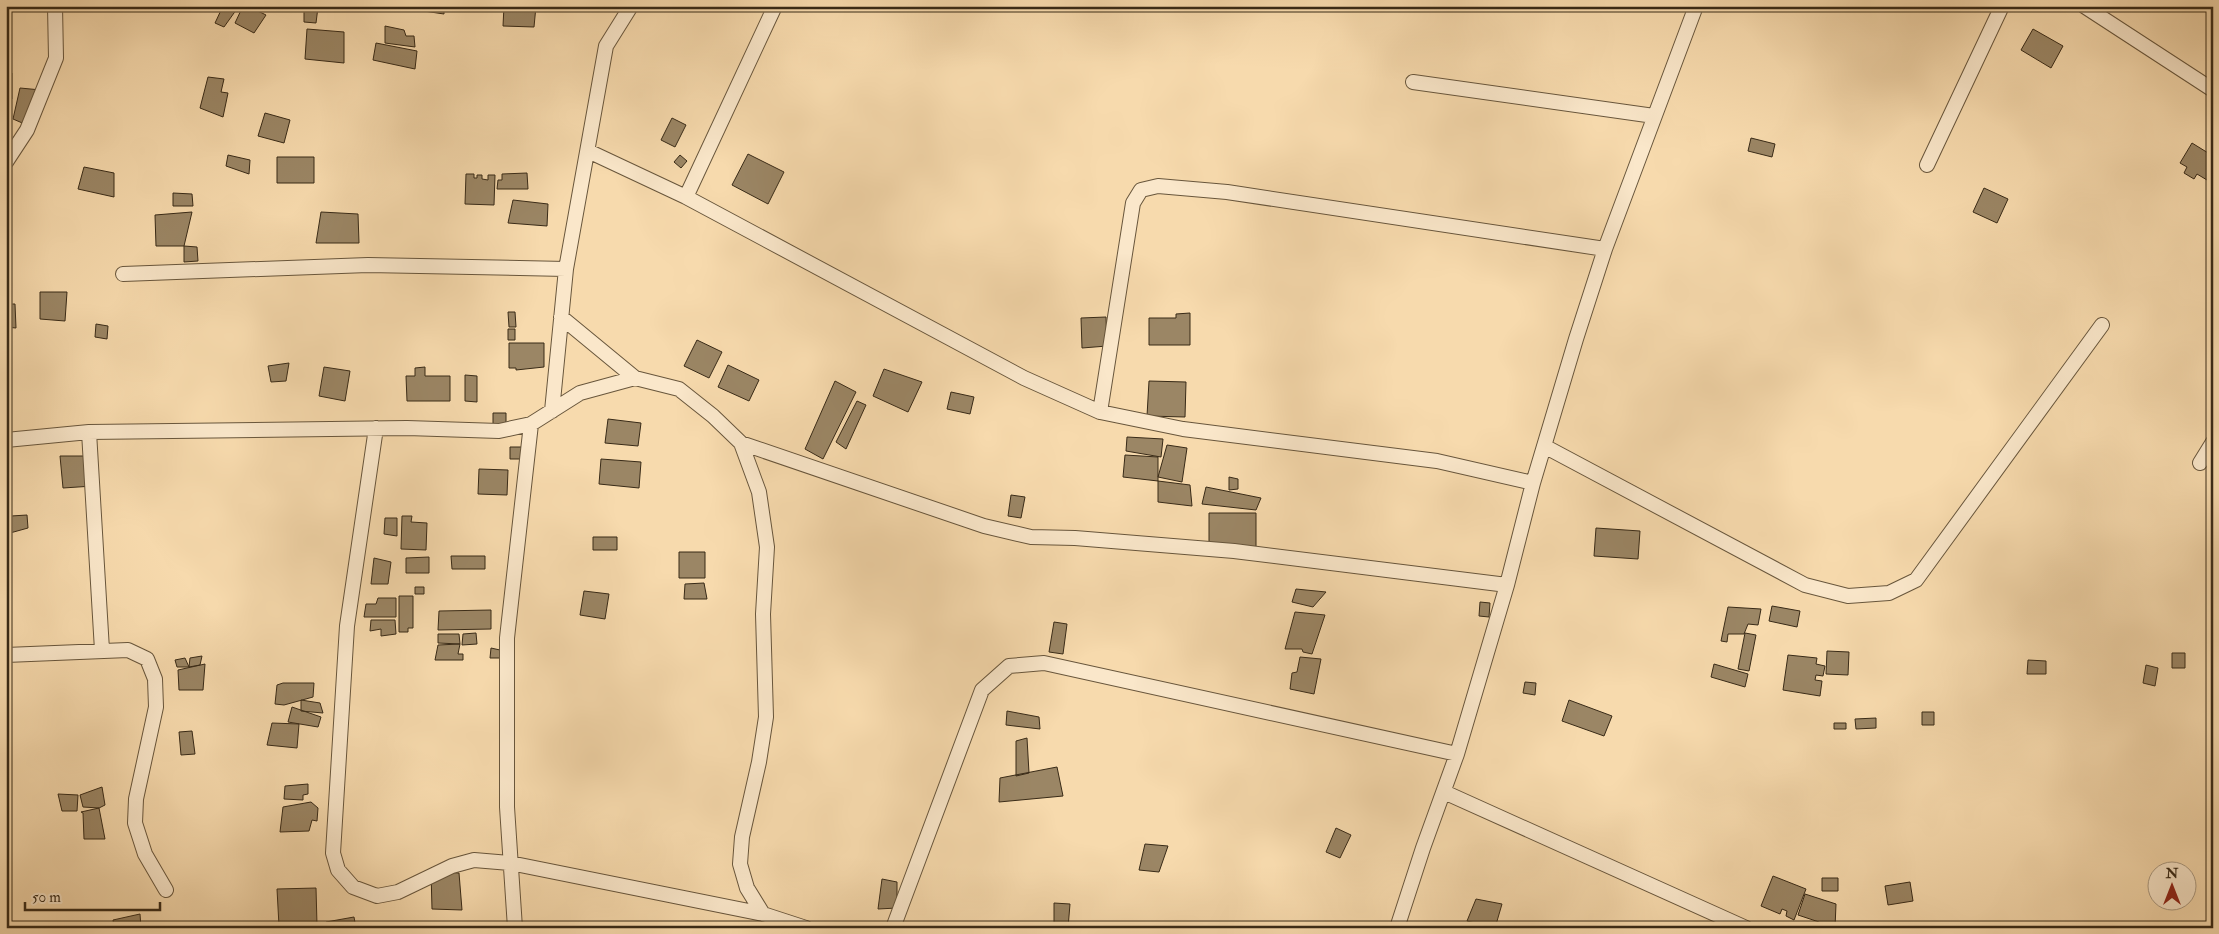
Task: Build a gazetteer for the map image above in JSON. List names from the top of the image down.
{
  "scale_bar": "50 m",
  "north": "top"
}
